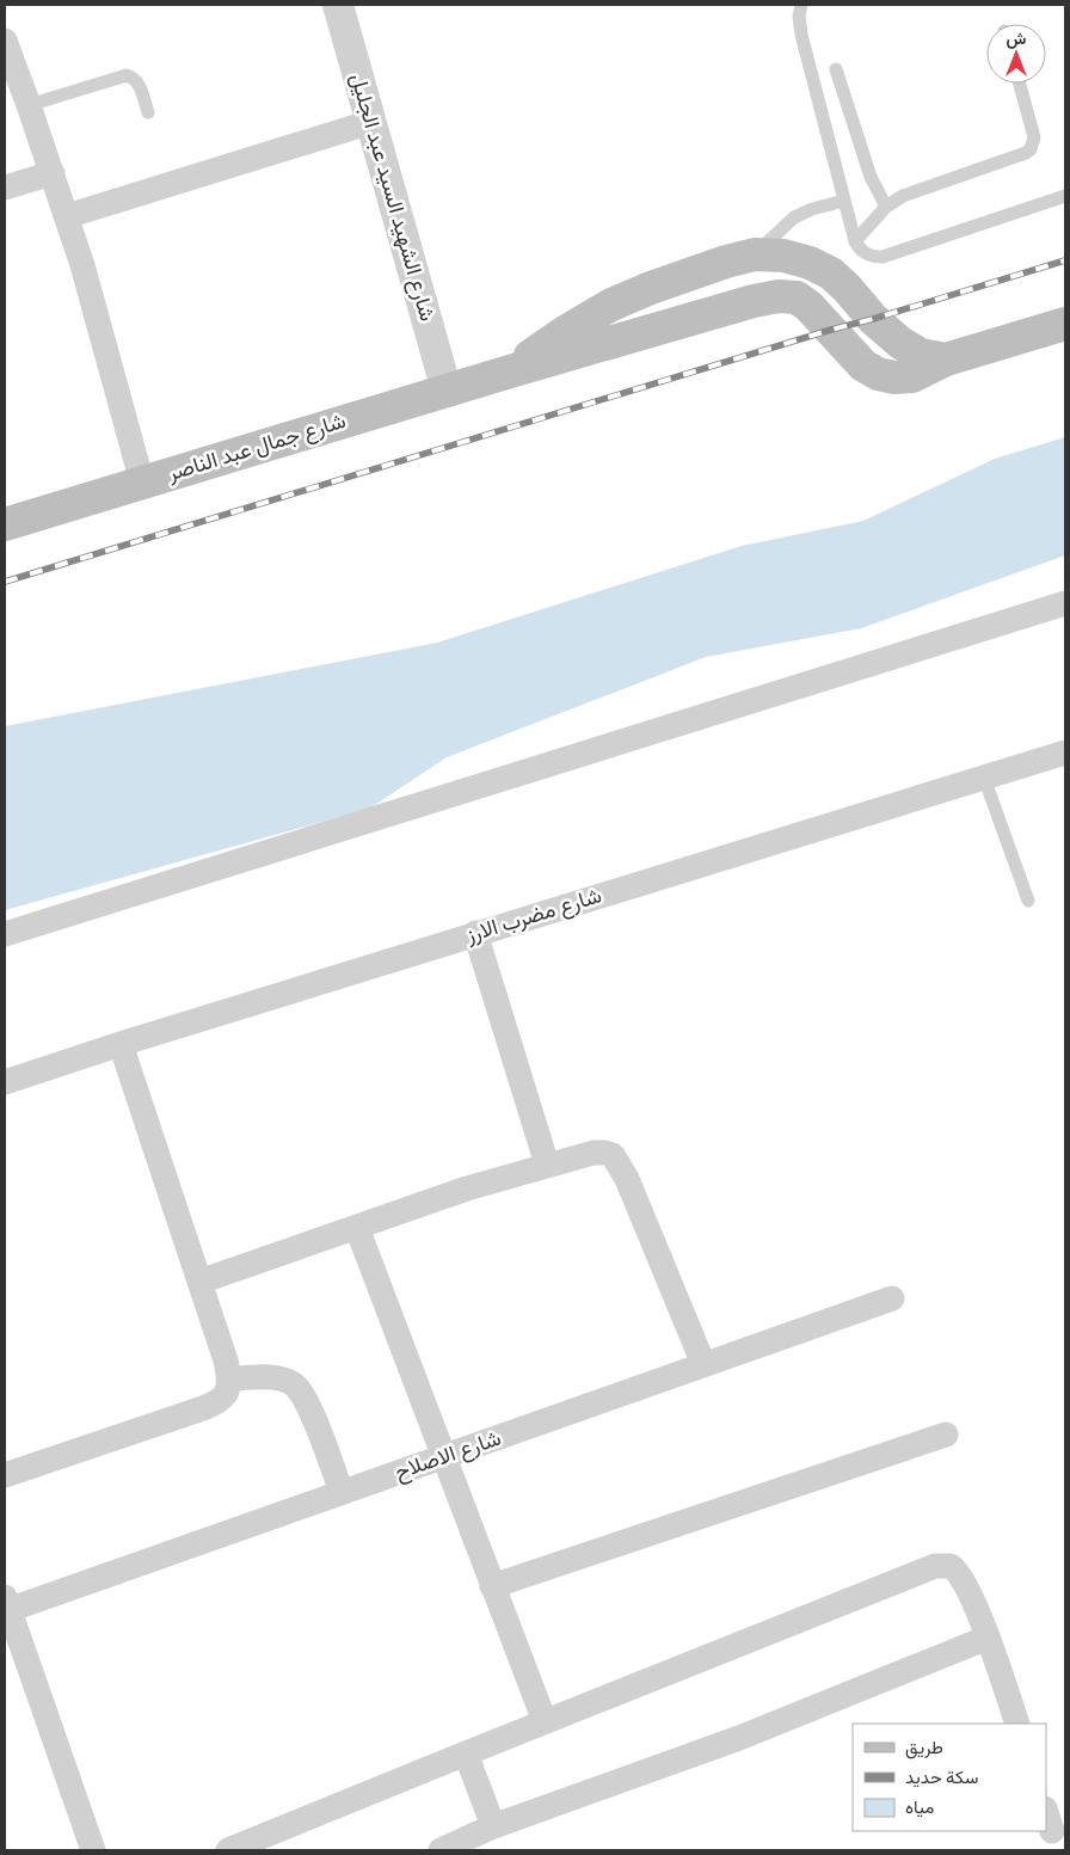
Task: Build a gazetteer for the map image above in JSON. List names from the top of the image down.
{
  "streets": {
    "main road": ["شارع جمال عبد الناصر"],
    "street": ["شارع الشهيد السيد عبد الجليل", "شارع مضرب الارز", "شارع الاصلاح"]
  },
  "crossings": [
    ["شارع الشهيد السيد عبد الجليل", "شارع جمال عبد الناصر"]
  ],
  "legend": ["طريق", "سكة حديد", "مياه"],
  "north": "top"
}
